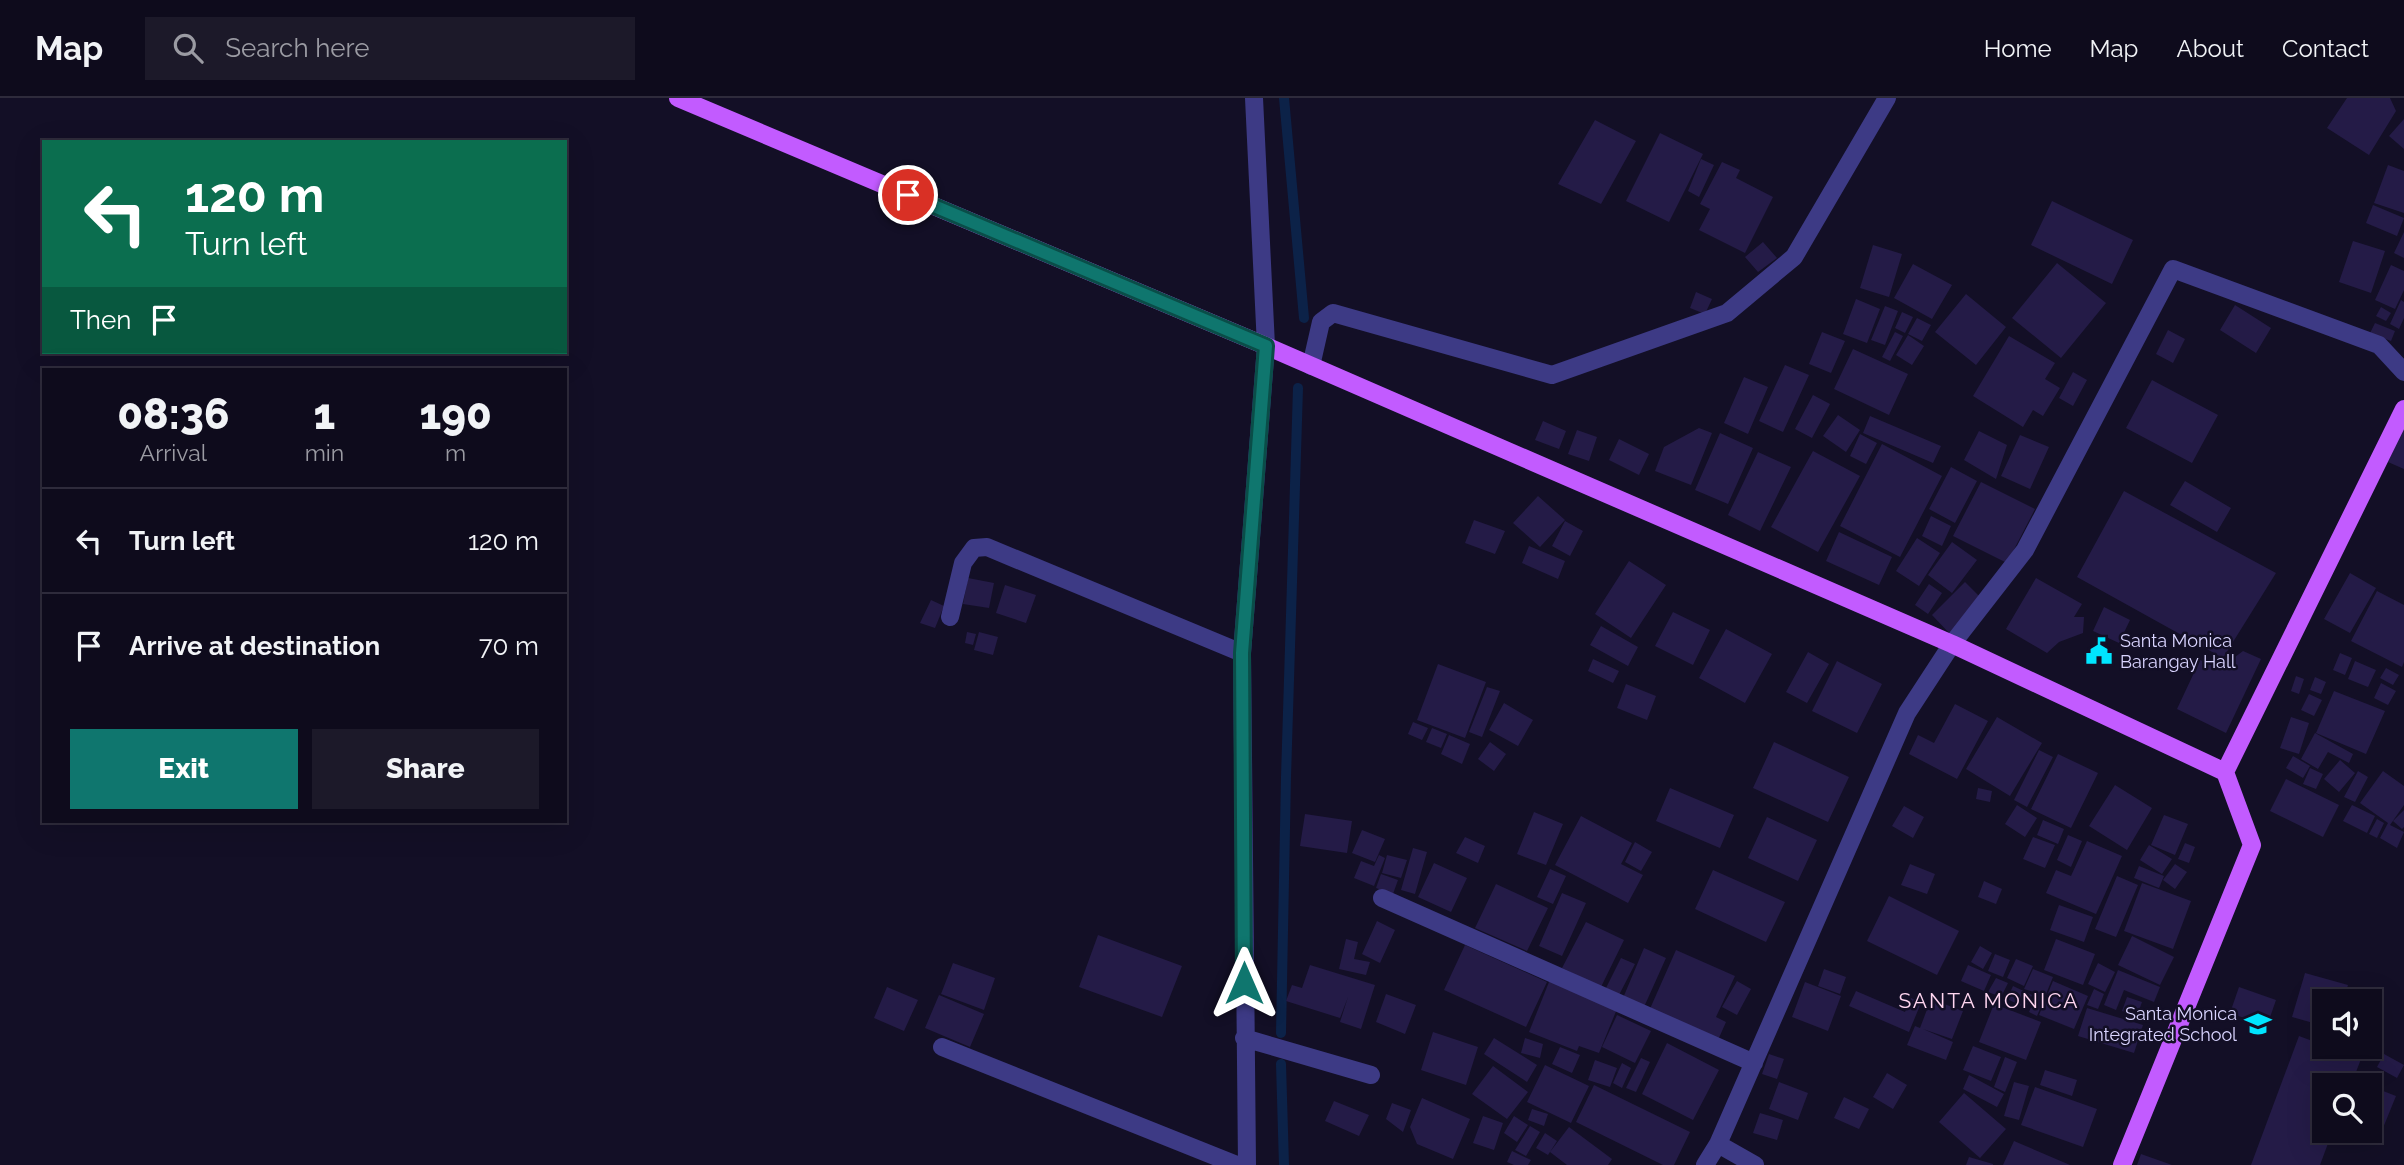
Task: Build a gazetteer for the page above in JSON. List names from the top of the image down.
{
  "districts": ["SANTA MONICA"],
  "places": {
    "public building": ["Santa Monica Barangay Hall"],
    "school or university": ["Santa Monica Integrated School"]
  },
  "page": {
    "header": "Map",
    "search": "Search here",
    "nav": [
      "Home",
      "Map",
      "About",
      "Contact"
    ],
    "turn": ["120 m", "Turn left"],
    "then": "Then",
    "eta": [
      "08:36",
      "Arrival",
      "1",
      "min",
      "190",
      "m"
    ],
    "list": [
      {
        "name": "Turn left",
        "value": "120 m"
      },
      {
        "name": "Arrive at destination",
        "value": "70 m"
      }
    ],
    "buttons": ["Exit", "Share"]
  }
}
